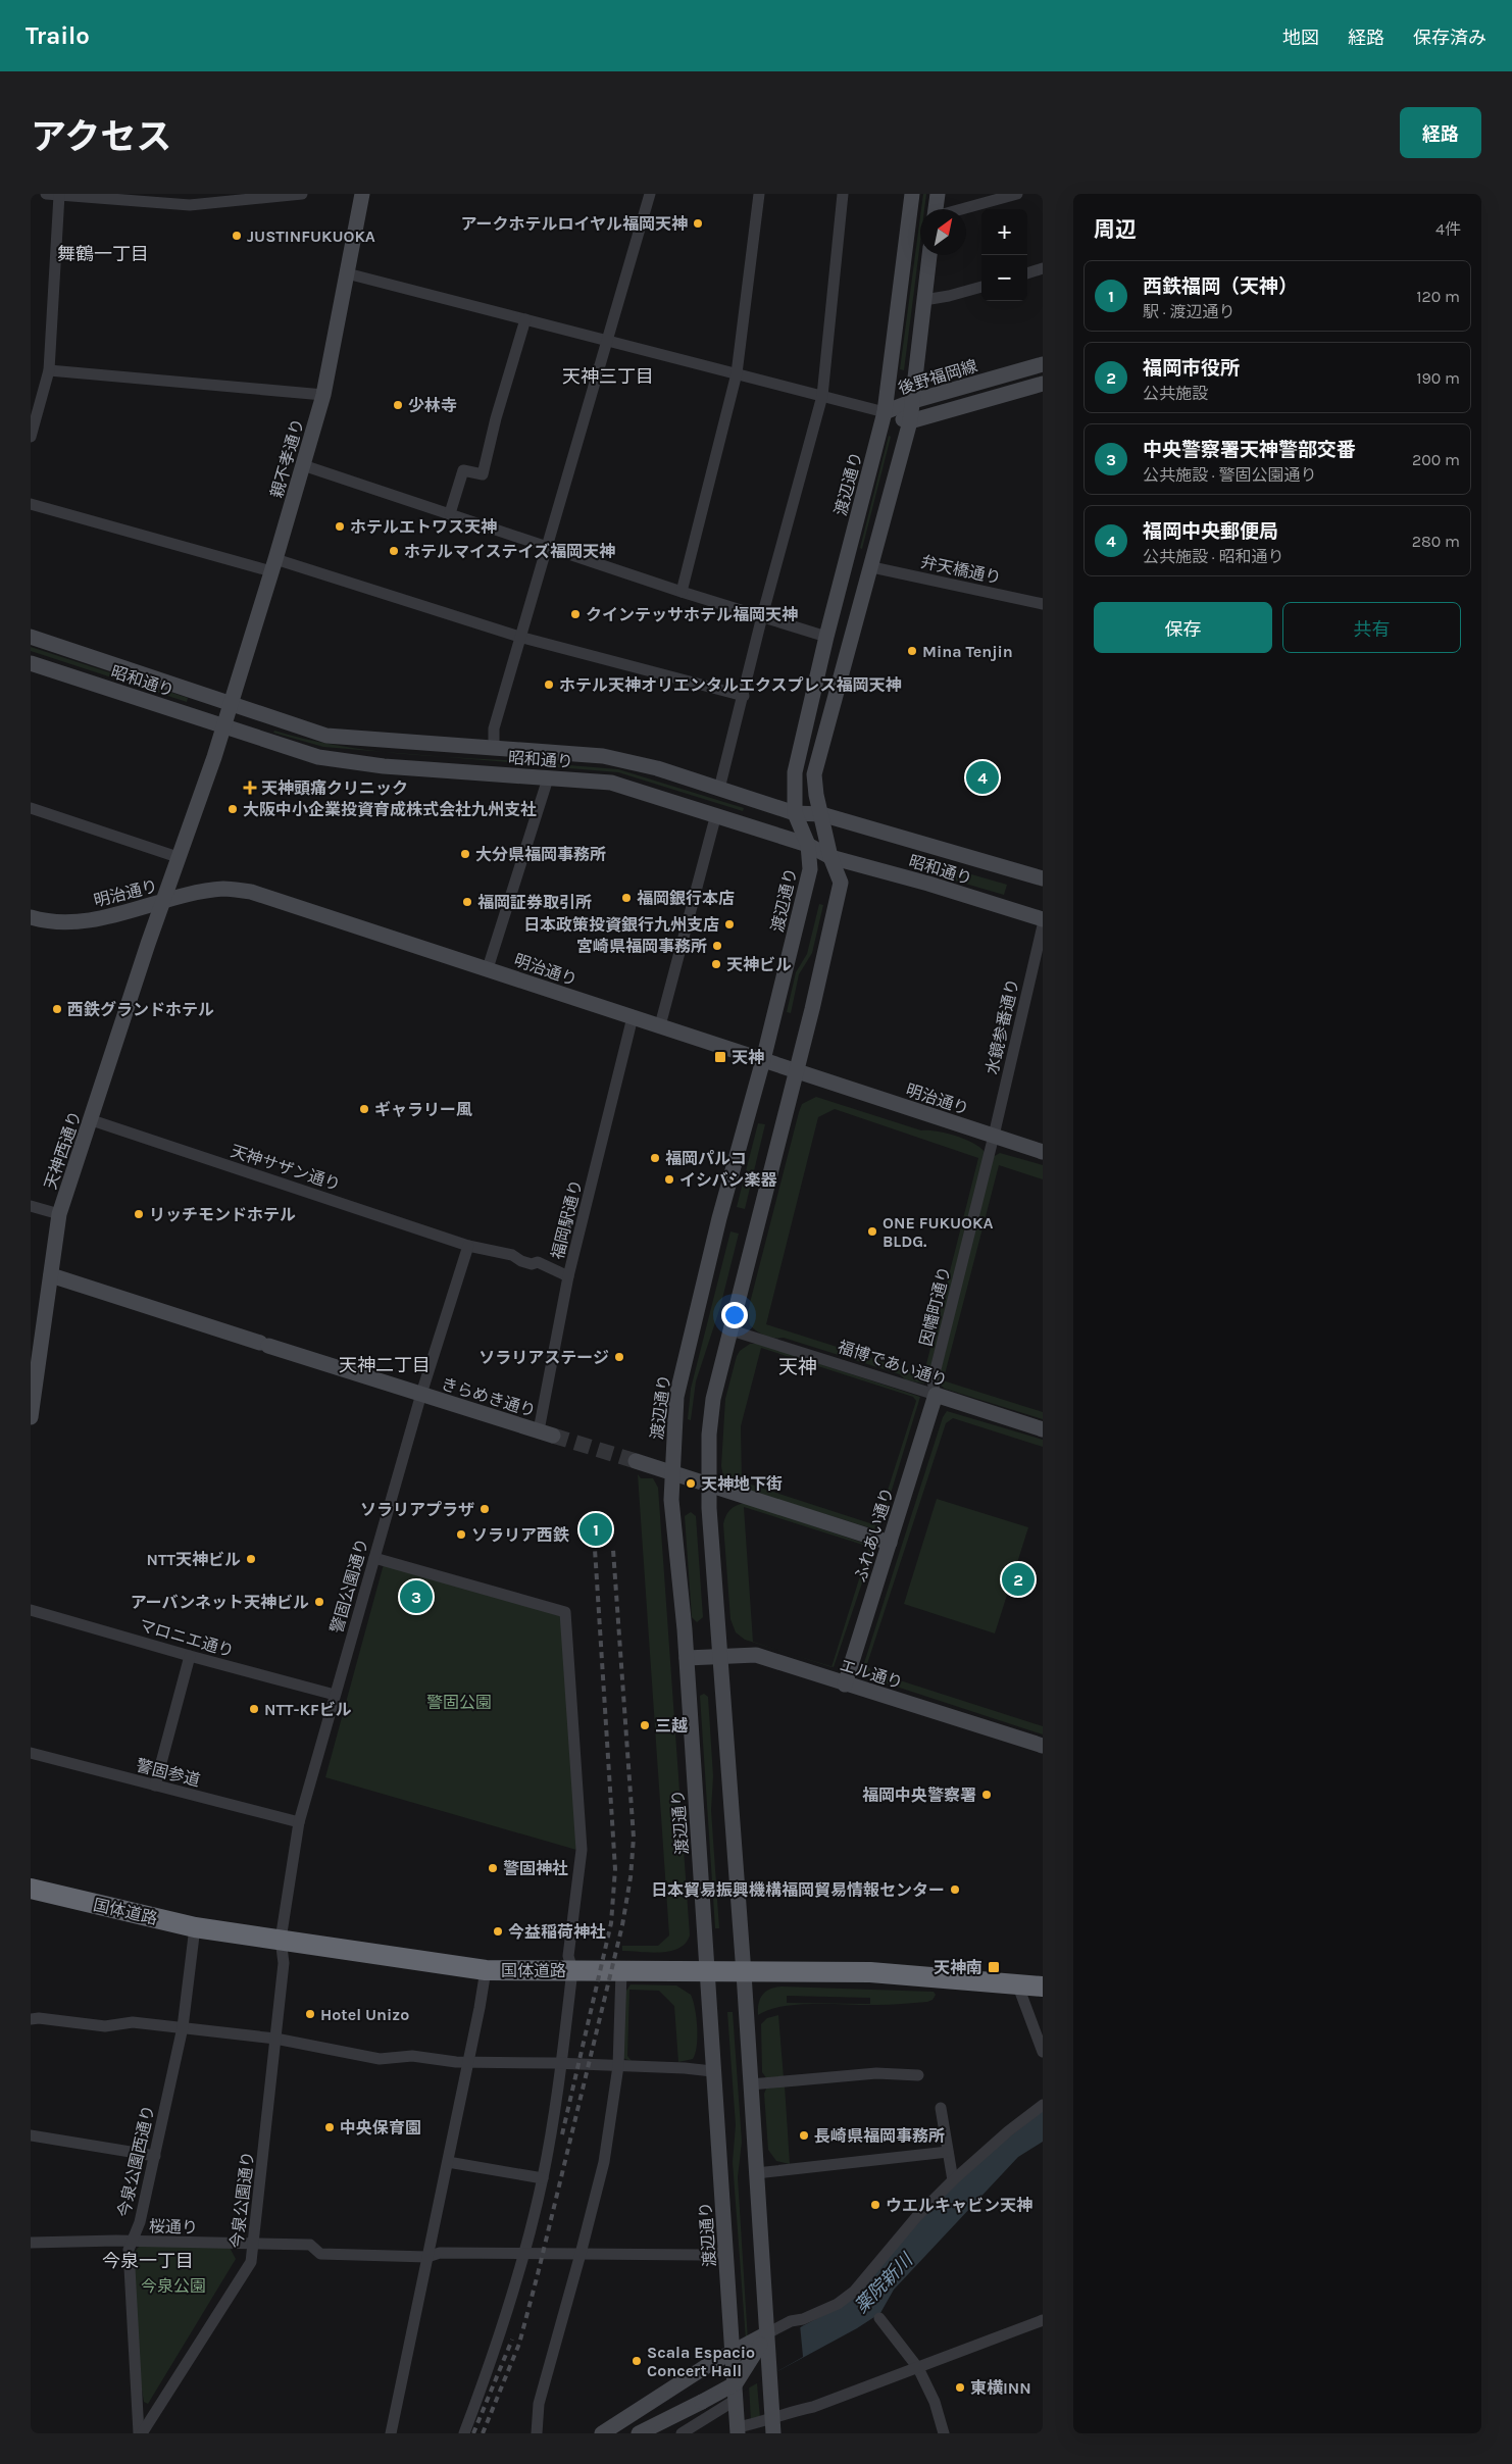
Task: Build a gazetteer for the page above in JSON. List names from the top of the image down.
{
  "streets": {
    "highway": ["国体道路"],
    "street": [
      "後野福岡線",
      "親不孝通り",
      "渡辺通り",
      "弁天橋通り",
      "昭和通り",
      "明治通り",
      "水鏡参番通り",
      "天神西通り",
      "天神サザン通り",
      "福岡駅通り",
      "因幡町通り",
      "福博であい通り",
      "きらめき通り",
      "ふれあい通り",
      "警固公園通り",
      "マロニエ通り",
      "エル通り",
      "警固参道",
      "今泉公園西通り",
      "今泉公園通り",
      "桜通り"
    ]
  },
  "crossings": [
    ["後野福岡線", "渡辺通り"],
    ["親不孝通り", "昭和通り"],
    ["親不孝通り", "天神西通り"],
    ["渡辺通り", "昭和通り"],
    ["渡辺通り", "明治通り"],
    ["渡辺通り", "エル通り"],
    ["渡辺通り", "国体道路"],
    ["渡辺通り", "桜通り"],
    ["明治通り", "水鏡参番通り"],
    ["明治通り", "天神西通り"],
    ["明治通り", "福岡駅通り"],
    ["明治通り", "因幡町通り"],
    ["水鏡参番通り", "因幡町通り"],
    ["天神西通り", "天神サザン通り"],
    ["天神西通り", "きらめき通り"],
    ["天神サザン通り", "福岡駅通り"],
    ["天神サザン通り", "警固公園通り"],
    ["福岡駅通り", "きらめき通り"],
    ["因幡町通り", "福博であい通り"],
    ["因幡町通り", "ふれあい通り"],
    ["福博であい通り", "ふれあい通り"],
    ["きらめき通り", "警固公園通り"],
    ["ふれあい通り", "エル通り"],
    ["警固公園通り", "マロニエ通り"],
    ["警固公園通り", "警固参道"],
    ["警固公園通り", "国体道路"],
    ["警固公園通り", "今泉公園通り"],
    ["国体道路", "今泉公園西通り"],
    ["国体道路", "今泉公園通り"],
    ["今泉公園西通り", "今泉公園通り"],
    ["今泉公園西通り", "桜通り"],
    ["今泉公園通り", "桜通り"]
  ],
  "districts": [
    "舞鶴一丁目",
    "天神三丁目",
    "天神二丁目",
    "天神",
    "今泉一丁目"
  ],
  "water": ["薬院新川"],
  "parks": ["警固公園", "今泉公園"],
  "places": {
    "other": [
      "アークホテルロイヤル福岡天神",
      "JUSTINFUKUOKA",
      "少林寺",
      "ホテルエトワス天神",
      "ホテルマイステイズ福岡天神",
      "クインテッサホテル福岡天神",
      "Mina Tenjin",
      "ホテル天神オリエンタルエクスプレス福岡天神",
      "大阪中小企業投資育成株式会社九州支社",
      "大分県福岡事務所",
      "福岡銀行本店",
      "福岡証券取引所",
      "日本政策投資銀行九州支店",
      "宮崎県福岡事務所",
      "天神ビル",
      "西鉄グランドホテル",
      "ギャラリー風",
      "福岡パルコ",
      "イシバシ楽器",
      "リッチモンドホテル",
      "ONE FUKUOKA BLDG.",
      "ソラリアステージ",
      "天神地下街",
      "ソラリアプラザ",
      "ソラリア西鉄",
      "NTT天神ビル",
      "アーバンネット天神ビル",
      "NTT-KFビル",
      "三越",
      "福岡中央警察署",
      "警固神社",
      "日本貿易振興機構福岡貿易情報センター",
      "今益稲荷神社",
      "Hotel Unizo",
      "中央保育園",
      "長崎県福岡事務所",
      "ウエルキャビン天神",
      "Scala Espacio Concert Hall",
      "東横INN"
    ],
    "health": ["天神頭痛クリニック"],
    "transit": ["天神", "天神南"]
  },
  "north": "top right",
  "page": {
    "header": "Trailo",
    "nav": ["地図", "経路", "保存済み"],
    "title": "アクセス",
    "buttons": [
      "経路",
      ["保存", "共有"]
    ],
    "heading": ["周辺", "4件"],
    "map_buttons": ["+", "−"],
    "list": [
      {
        "mark": "1",
        "name": "西鉄福岡（天神）",
        "note": "駅 · 渡辺通り",
        "value": "120 m"
      },
      {
        "mark": "2",
        "name": "福岡市役所",
        "note": "公共施設",
        "value": "190 m"
      },
      {
        "mark": "3",
        "name": "中央警察署天神警部交番",
        "note": "公共施設 · 警固公園通り",
        "value": "200 m"
      },
      {
        "mark": "4",
        "name": "福岡中央郵便局",
        "note": "公共施設 · 昭和通り",
        "value": "280 m"
      }
    ],
    "pins": [
      "4",
      "1",
      "2",
      "3"
    ]
  }
}
